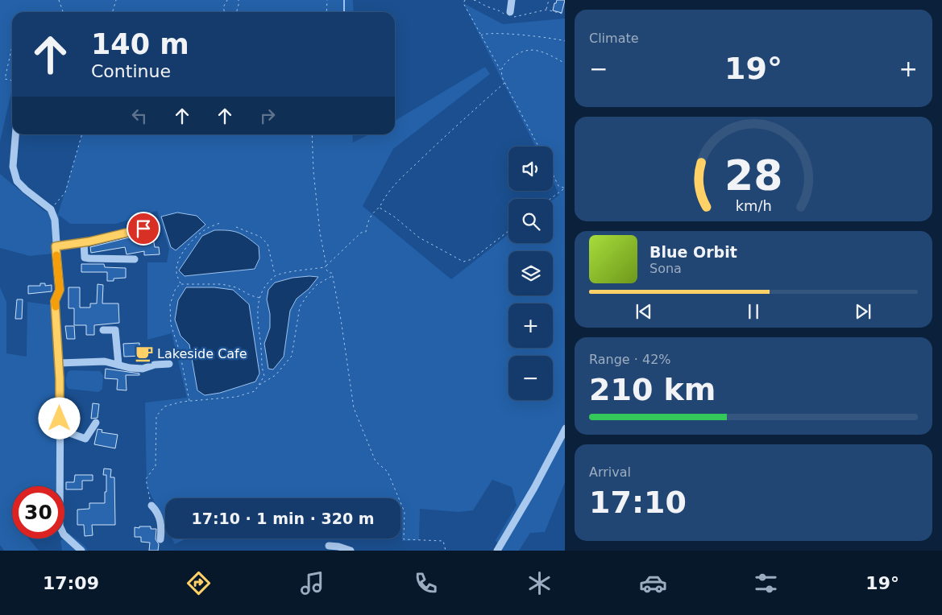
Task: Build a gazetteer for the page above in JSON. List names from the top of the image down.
{
  "places": {
    "cafe": ["Lakeside Cafe"]
  },
  "page": {
    "tile": [
      "Climate",
      ["Range · 42%", "210 km"],
      ["Arrival", "17:10"]
    ],
    "turn": ["140 m", "Continue"],
    "heat": ["−", "19°", "+"],
    "map_buttons": ["+", "−"],
    "song": ["Blue Orbit", "Sona"],
    "limit": "30",
    "trip": "17:10 · 1 min · 320 m",
    "tabs": ["17:09", "19°"],
    "gauge": ["28", "km/h"]
  }
}
